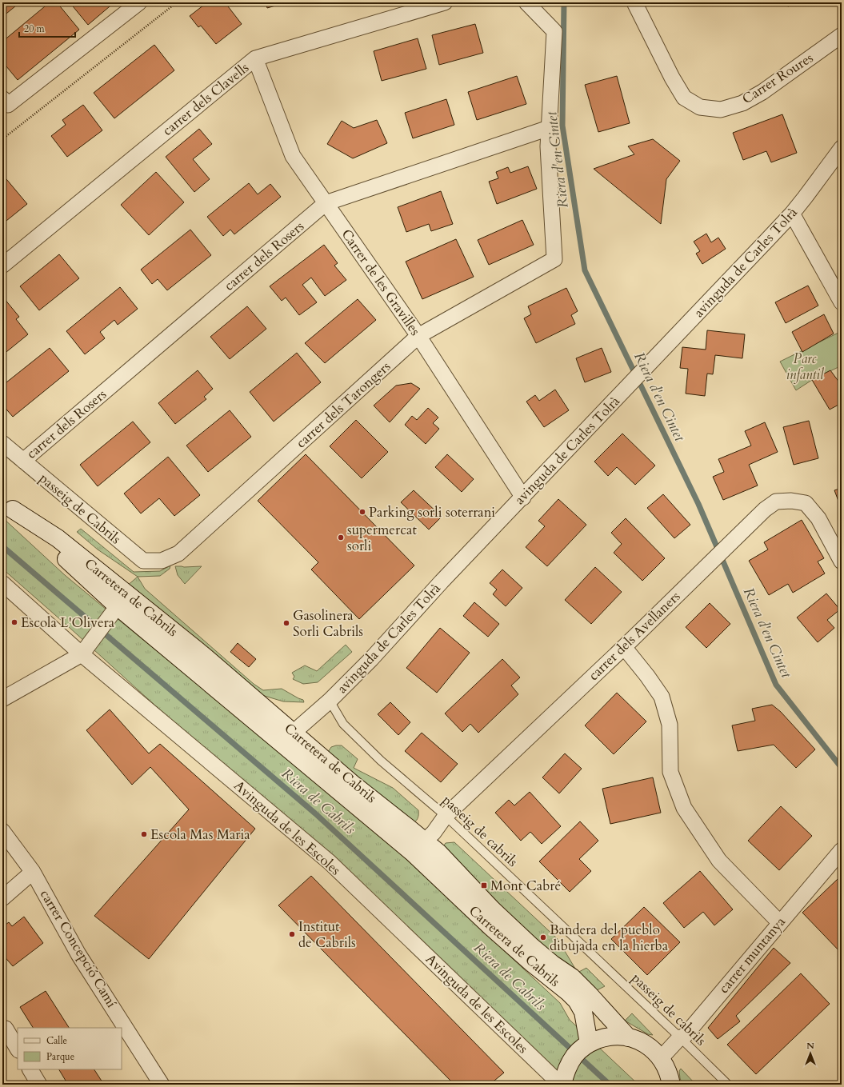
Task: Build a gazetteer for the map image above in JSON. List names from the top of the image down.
{
  "streets": {
    "street": [
      "Carrer Roures",
      "carrer dels Clavells",
      "carrer dels Rosers",
      "avinguda de Carles Tolrà",
      "Carrer de les Gravilles",
      "carrer dels Tarongers",
      "passeig de Cabrils",
      "Carretera de Cabrils",
      "carrer dels Avellaners",
      "Avinguda de les Escoles",
      "carrer Concepció Camí",
      "carrer muntanya"
    ],
    "lane": ["passeig de cabrils"]
  },
  "crossings": [
    ["carrer dels Clavells", "Carrer de les Gravilles"],
    ["carrer dels Rosers", "Carrer de les Gravilles"],
    ["carrer dels Rosers", "carrer dels Tarongers"],
    ["carrer dels Rosers", "passeig de Cabrils"],
    ["avinguda de Carles Tolrà", "Carrer de les Gravilles"],
    ["avinguda de Carles Tolrà", "Carretera de Cabrils"],
    ["avinguda de Carles Tolrà", "passeig de cabrils"],
    ["Carrer de les Gravilles", "carrer dels Tarongers"],
    ["carrer dels Tarongers", "passeig de Cabrils"],
    ["Carretera de Cabrils", "carrer dels Avellaners"],
    ["carrer dels Avellaners", "passeig de cabrils"],
    ["passeig de cabrils", "carrer muntanya"]
  ],
  "water": ["Riera d'en Cintet", "Riera de Cabrils"],
  "parks": ["Parc infantil"],
  "places": {
    "other": [
      "Parking sorli soterrani",
      "supermercat sorli",
      "Escola L'Olivera",
      "Gasolinera Sorli Cabrils",
      "Escola Mas Maria",
      "Institut de Cabrils",
      "Bandera del pueblo dibujada en la hierba"
    ],
    "transit": ["Mont Cabré"]
  },
  "legend": ["Calle", "Parque"],
  "scale_bar": "20 m",
  "north": "top"
}
